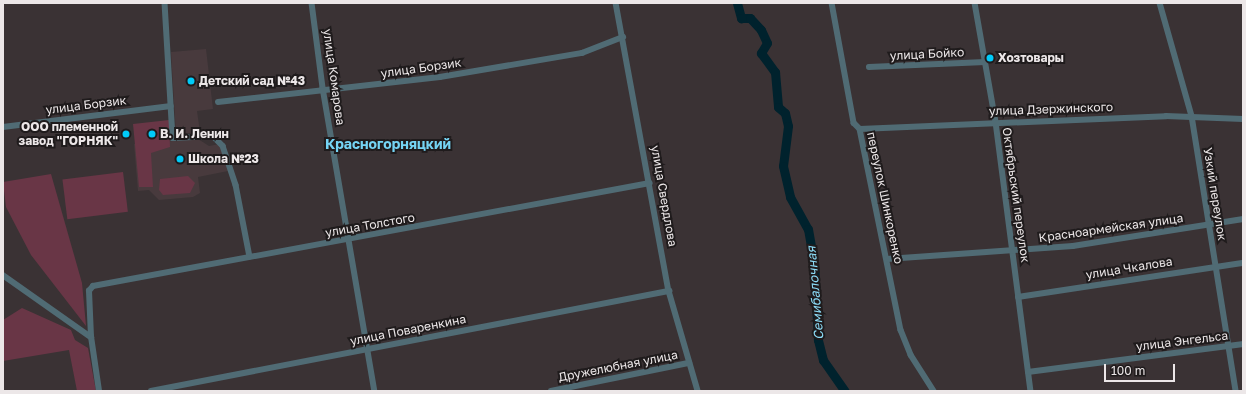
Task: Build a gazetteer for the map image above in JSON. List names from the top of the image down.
{
  "streets": {
    "street": [
      "улица Бойко",
      "улица Борзик",
      "улица Комарова",
      "улица Дзержинского",
      "Узкий переулок",
      "Октябрьский переулок",
      "улица Свердлова",
      "переулок Шинкоренко",
      "улица Толстого",
      "Красноармейская улица",
      "улица Чкалова",
      "улица Поваренкина",
      "улица Энгельса",
      "Дружелюбная улица"
    ]
  },
  "crossings": [
    ["улица Бойко", "Октябрьский переулок"],
    ["улица Борзик", "улица Комарова"],
    ["улица Борзик", "улица Свердлова"],
    ["улица Комарова", "улица Толстого"],
    ["улица Комарова", "улица Поваренкина"],
    ["улица Дзержинского", "Узкий переулок"],
    ["улица Дзержинского", "Октябрьский переулок"],
    ["улица Дзержинского", "переулок Шинкоренко"],
    ["Узкий переулок", "Красноармейская улица"],
    ["Узкий переулок", "улица Чкалова"],
    ["Узкий переулок", "улица Энгельса"],
    ["Октябрьский переулок", "Красноармейская улица"],
    ["Октябрьский переулок", "улица Чкалова"],
    ["Октябрьский переулок", "улица Энгельса"],
    ["улица Свердлова", "улица Толстого"],
    ["улица Свердлова", "улица Поваренкина"],
    ["улица Свердлова", "Дружелюбная улица"],
    ["переулок Шинкоренко", "Красноармейская улица"]
  ],
  "districts": ["Красногорняцкий"],
  "water": ["Семибалочная"],
  "places": [
    "Хозтовары",
    "Детский сад №43",
    "ООО племенной завод \"ГОРНЯК\"",
    "В. И. Ленин",
    "Школа №23"
  ],
  "scale_bar": "100 m"
}
